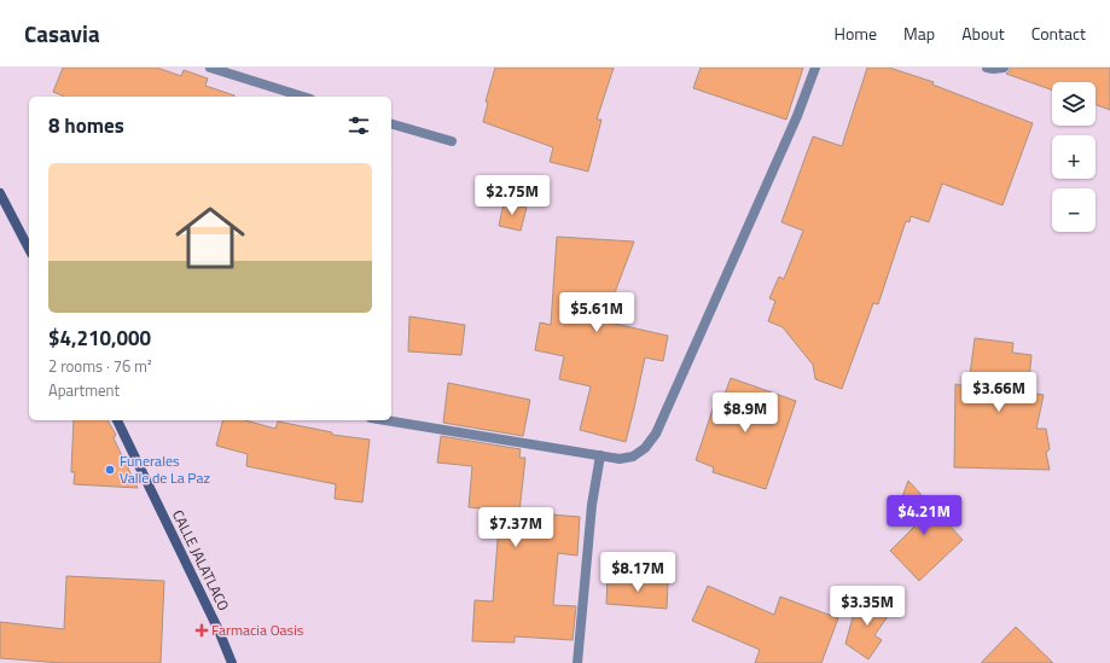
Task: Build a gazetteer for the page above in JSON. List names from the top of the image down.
{
  "streets": {
    "main road": ["CALLE JALATLACO"]
  },
  "places": {
    "other": ["Funerales Valle de La Paz"],
    "health": ["Farmacia Oasis"]
  },
  "page": {
    "header": "Casavia",
    "nav": [
      "Home",
      "Map",
      "About",
      "Contact"
    ],
    "map_buttons": ["+", "−"],
    "heading": "8 homes",
    "list": [
      {
        "name": "$4,210,000",
        "note": "2 rooms · 76 m² · Apartment"
      }
    ],
    "price": [
      "$2.75M",
      "$5.61M",
      "$3.66M",
      "$8.9M",
      "$4.21M",
      "$7.37M",
      "$8.17M",
      "$3.35M"
    ]
  }
}
